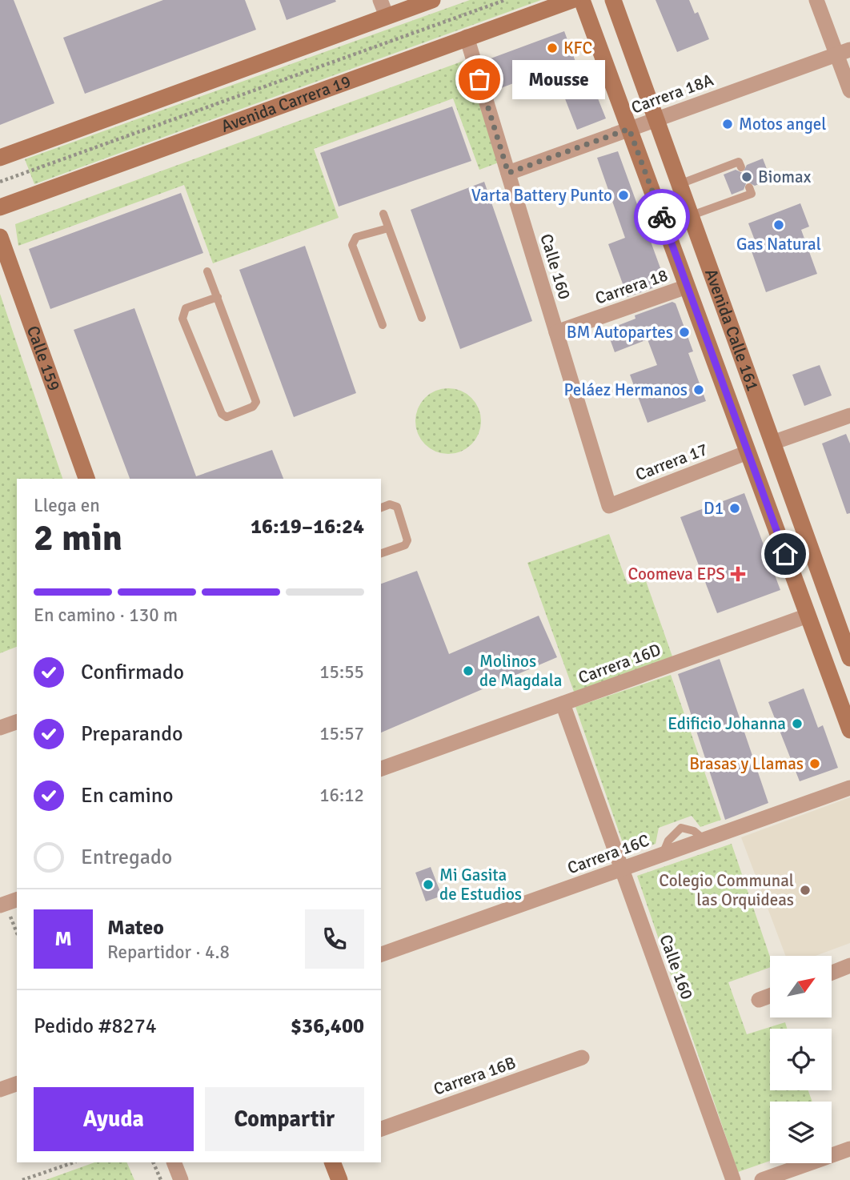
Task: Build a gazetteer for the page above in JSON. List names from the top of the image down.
{
  "streets": {
    "main road": ["Avenida Carrera 19", "Avenida Calle 161", "Calle 159"],
    "street": [
      "Carrera 18A",
      "Calle 160",
      "Carrera 18",
      "Carrera 17",
      "Carrera 16D",
      "Carrera 16C",
      "Carrera 16B"
    ]
  },
  "crossings": [
    ["Carrera 18A", "Calle 160"],
    ["Carrera 18A", "Avenida Calle 161"],
    ["Avenida Carrera 19", "Calle 160"],
    ["Calle 160", "Carrera 18"],
    ["Calle 160", "Carrera 17"],
    ["Calle 160", "Carrera 16D"],
    ["Calle 160", "Carrera 16C"],
    ["Carrera 18", "Avenida Calle 161"],
    ["Avenida Calle 161", "Carrera 17"],
    ["Avenida Calle 161", "Carrera 16D"]
  ],
  "places": {
    "other": [
      "KFC",
      "Mousse",
      "Motos angel",
      "Biomax",
      "Varta Battery Punto",
      "Gas Natural",
      "BM Autopartes",
      "Peláez Hermanos",
      "D1",
      "Molinos de Magdala",
      "Edificio Johanna",
      "Brasas y Llamas",
      "Mi Gasita de Estudios",
      "Colegio Communal las Orquideas"
    ],
    "health": ["Coomeva EPS"]
  },
  "north": "top right",
  "page": {
    "bubble": "Mousse",
    "heading": ["2 min", "Llega en", "16:19–16:24"],
    "panel": [
      "Mateo",
      "Repartidor · 4.8",
      "Pedido #8274",
      "$36,400"
    ],
    "bar": "En camino · 130 m",
    "list": [
      ["Confirmado", "15:55"],
      ["Preparando", "15:57"],
      ["En camino", "16:12"],
      "Entregado"
    ],
    "round": "M",
    "buttons": ["Ayuda", "Compartir"]
  }
}
